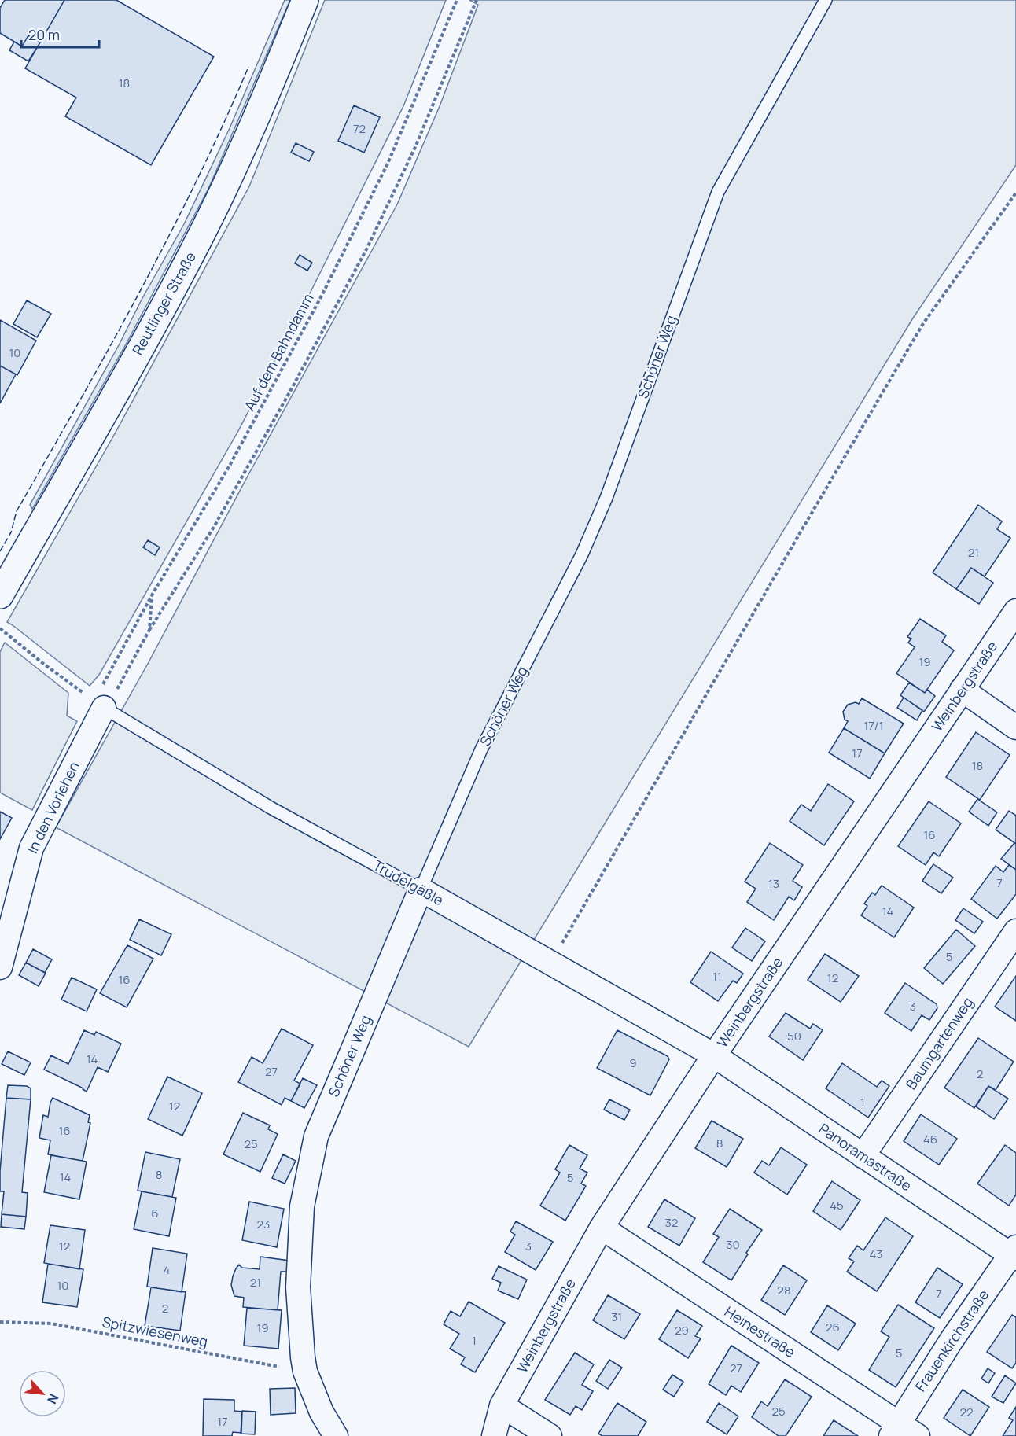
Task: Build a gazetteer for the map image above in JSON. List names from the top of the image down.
{
  "streets": {
    "main road": ["Reutlinger Straße"],
    "street": [
      "Schöner Weg",
      "Weinbergstraße",
      "In den Vorlehen",
      "Trudelgäßle",
      "Baumgartenweg",
      "Panoramastraße",
      "Heinestraße",
      "Frauenkirchstraße"
    ],
    "path": ["Auf dem Bahndamm", "Spitzwiesenweg"]
  },
  "crossings": [
    ["Auf dem Bahndamm", "In den Vorlehen"],
    ["Auf dem Bahndamm", "Trudelgäßle"],
    ["Schöner Weg", "Trudelgäßle"],
    ["Schöner Weg", "Spitzwiesenweg"],
    ["Weinbergstraße", "Trudelgäßle"],
    ["Weinbergstraße", "Panoramastraße"],
    ["Weinbergstraße", "Heinestraße"],
    ["In den Vorlehen", "Trudelgäßle"],
    ["Trudelgäßle", "Panoramastraße"],
    ["Baumgartenweg", "Panoramastraße"],
    ["Panoramastraße", "Frauenkirchstraße"],
    ["Heinestraße", "Frauenkirchstraße"]
  ],
  "house_numbers": [
    "18",
    "72",
    "10",
    "21",
    "19",
    "17/1",
    "17",
    "18",
    "16",
    "7",
    "13",
    "14",
    "5",
    "11",
    "12",
    "16",
    "3",
    "50",
    "14",
    "9",
    "27",
    "2",
    "1",
    "12",
    "16",
    "46",
    "8",
    "25",
    "8",
    "14",
    "5",
    "45",
    "6",
    "32",
    "23",
    "30",
    "12",
    "3",
    "43",
    "4",
    "21",
    "10",
    "28",
    "7",
    "2",
    "31",
    "26",
    "19",
    "29",
    "1",
    "5",
    "27",
    "25",
    "22",
    "17"
  ],
  "scale_bar": "20 m",
  "north": "bottom right"
}
